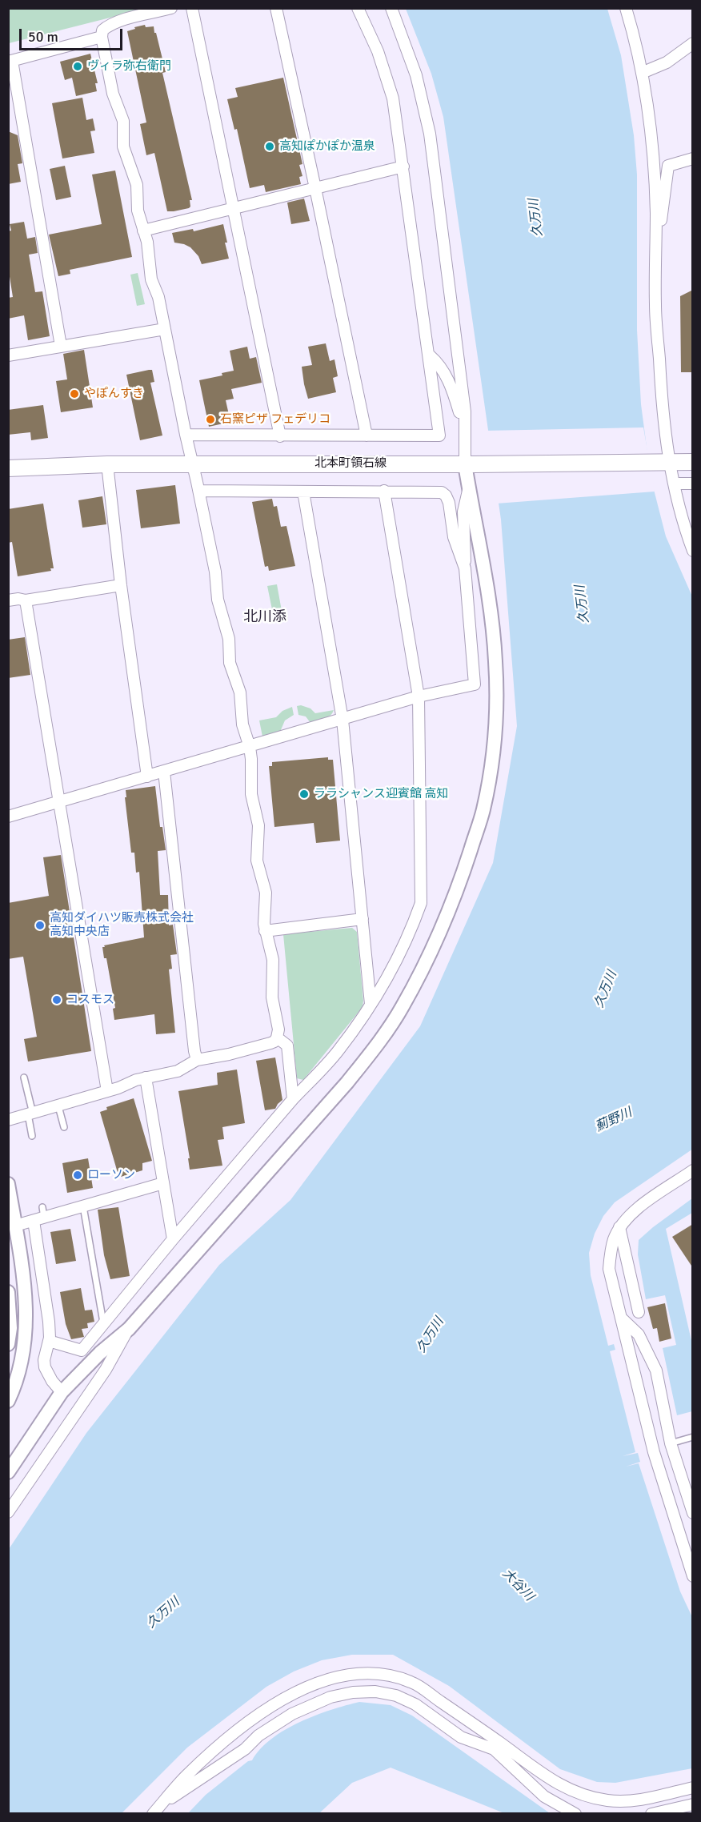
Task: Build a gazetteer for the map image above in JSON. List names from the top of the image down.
{
  "streets": {
    "main road": ["北本町領石線"]
  },
  "districts": ["北川添"],
  "water": ["久万川", "薊野川", "大谷川"],
  "places": [
    "ヴィラ弥右衛門",
    "高知ぽかぽか温泉",
    "やぽんすき",
    "石窯ピザ フェデリコ",
    "ララシャンス迎賓館 高知",
    "高知ダイハツ販売株式会社 高知中央店",
    "コスモス",
    "ローソン"
  ],
  "scale_bar": "50 m"
}
